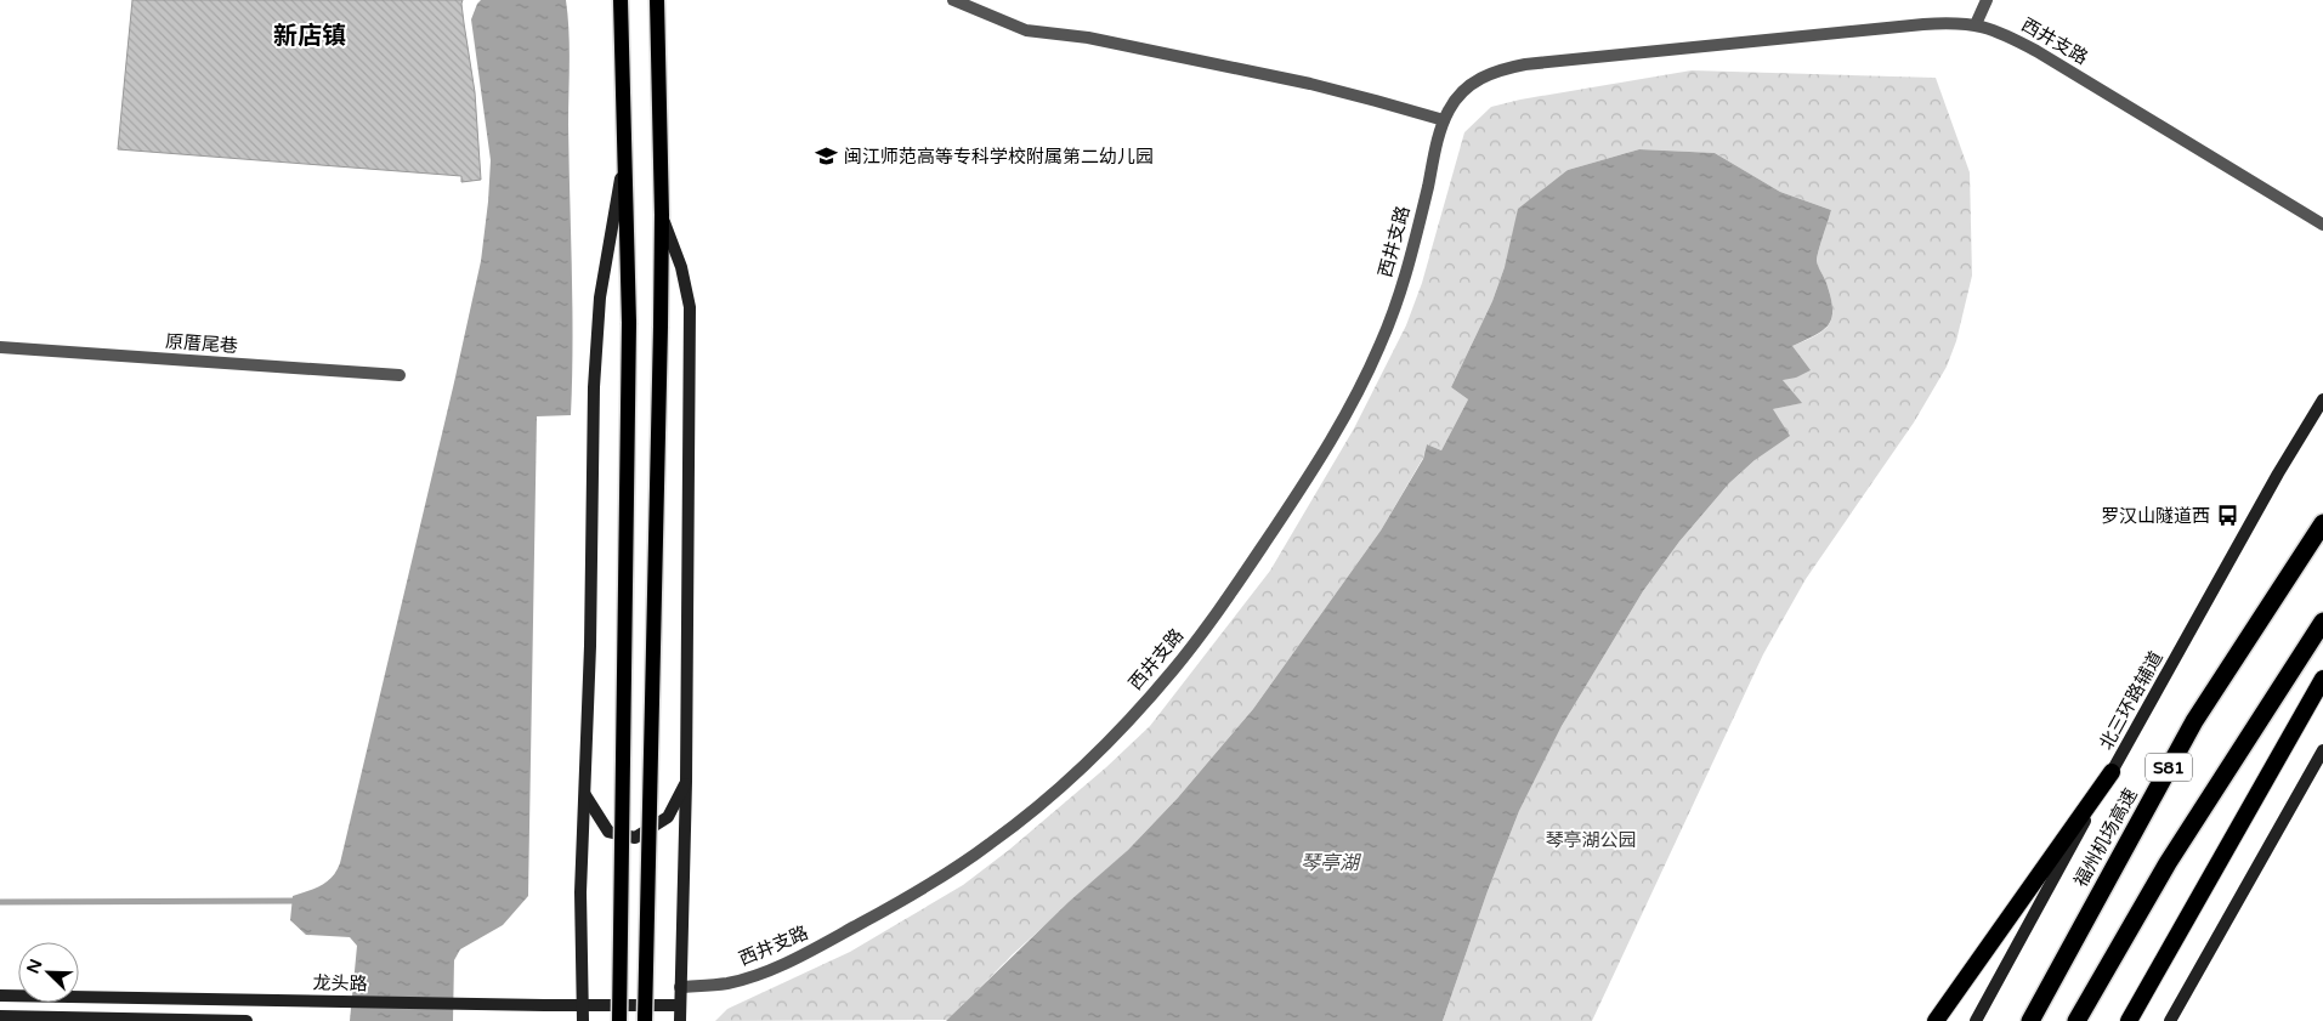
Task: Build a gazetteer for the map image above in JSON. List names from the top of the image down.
{
  "streets": {
    "highway": ["S81", "福州机场高速"],
    "main road": ["北三环路辅道", "龙头路"],
    "street": ["西井支路", "原厝尾巷"]
  },
  "districts": ["新店镇"],
  "water": ["琴亭湖"],
  "parks": ["琴亭湖公园"],
  "places": {
    "school or university": ["闽江师范高等专科学校附属第二幼儿园"],
    "bus stop": ["罗汉山隧道西"]
  },
  "north": "top left"
}
